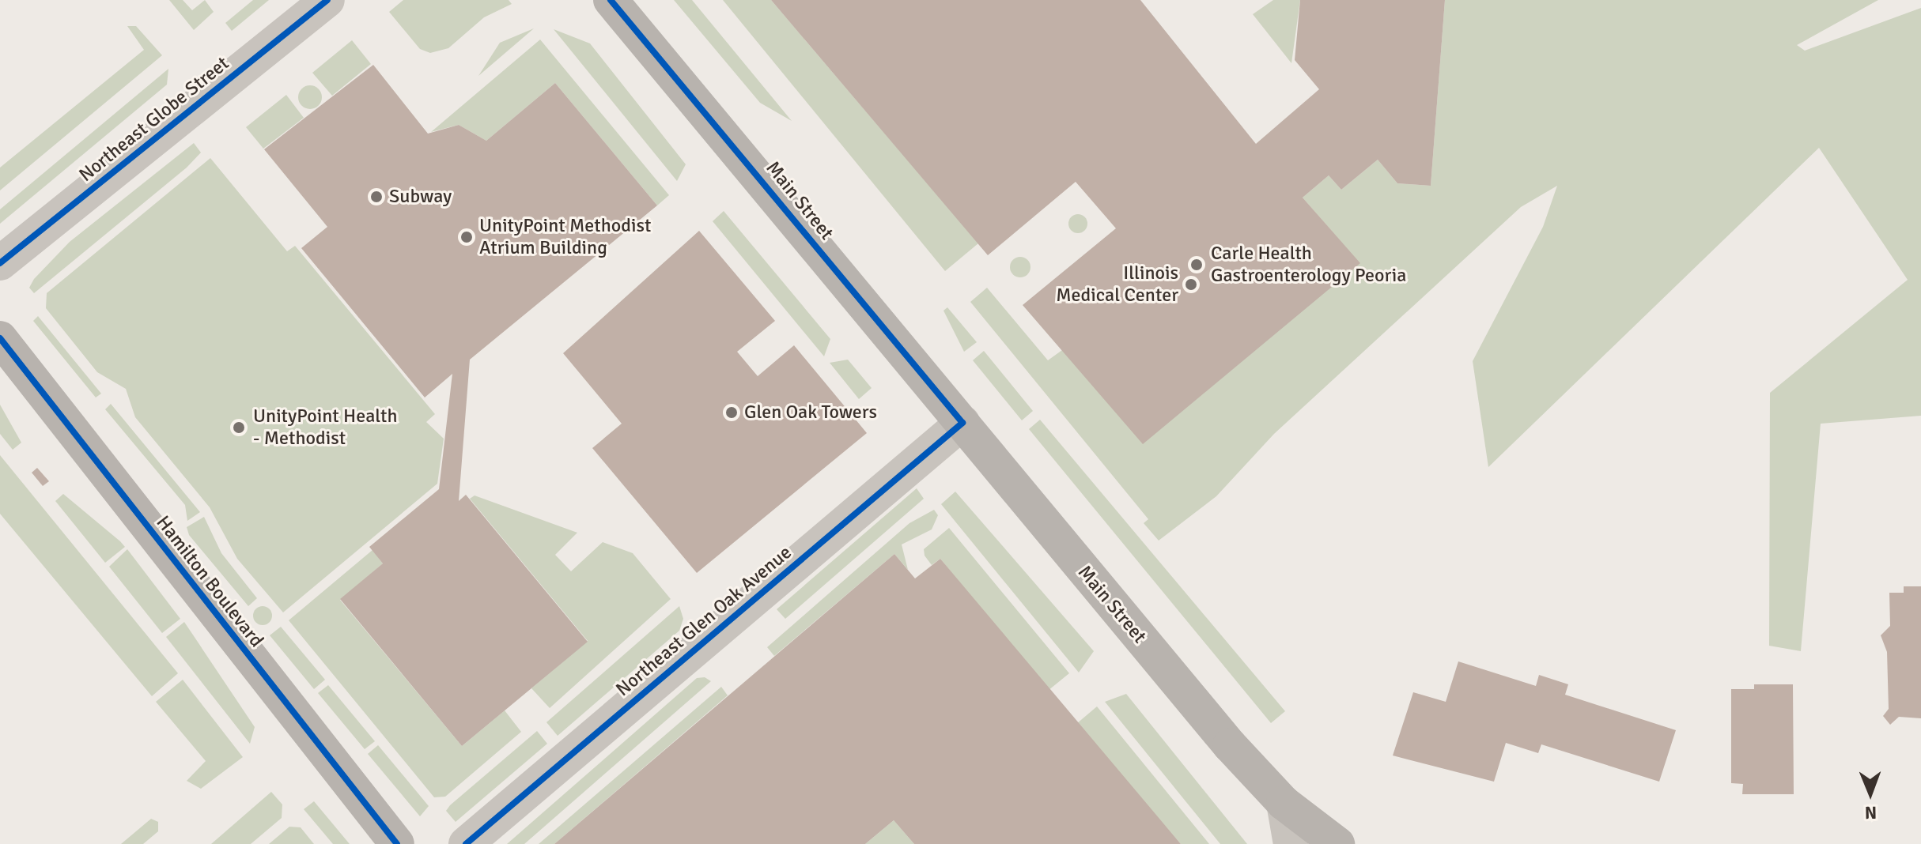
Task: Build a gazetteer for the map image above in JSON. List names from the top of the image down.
{
  "streets": {
    "main road": ["Main Street", "Hamilton Boulevard"],
    "street": ["Northeast Globe Street", "Northeast Glen Oak Avenue"]
  },
  "crossings": [
    ["Main Street", "Northeast Glen Oak Avenue"]
  ],
  "places": [
    "Subway",
    "UnityPoint Methodist Atrium Building",
    "Carle Health Gastroenterology Peoria",
    "Illinois Medical Center",
    "Glen Oak Towers",
    "UnityPoint Health - Methodist"
  ],
  "north": "bottom"
}
